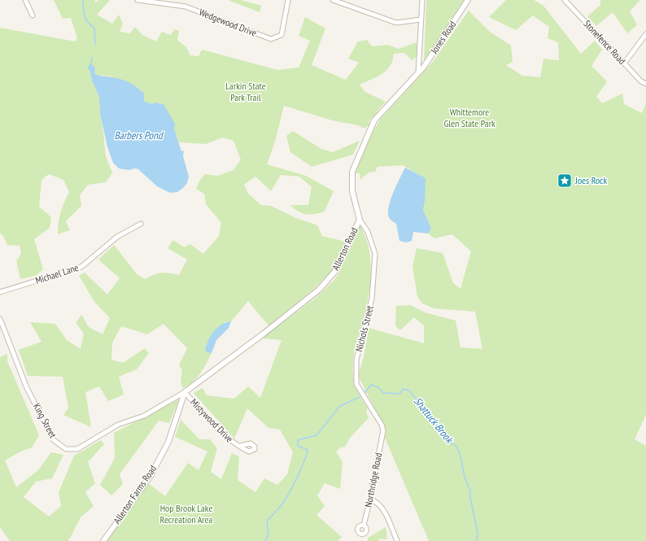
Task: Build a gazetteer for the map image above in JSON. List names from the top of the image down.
{
  "streets": {
    "street": [
      "Wedgewood Drive",
      "Jones Road",
      "Stonefence Road",
      "Allerton Road",
      "Michael Lane",
      "Nichols Street",
      "King Street",
      "Mistywood Drive",
      "Northridge Road",
      "Allerton Farms Road"
    ]
  },
  "crossings": [
    ["Jones Road", "Allerton Road"],
    ["Allerton Road", "Nichols Street"],
    ["Allerton Road", "King Street"],
    ["Allerton Road", "Mistywood Drive"],
    ["Allerton Road", "Allerton Farms Road"],
    ["Nichols Street", "Northridge Road"],
    ["King Street", "Mistywood Drive"],
    ["King Street", "Allerton Farms Road"],
    ["Mistywood Drive", "Allerton Farms Road"]
  ],
  "water": ["Barbers Pond", "Shattuck Brook"],
  "parks": ["Larkin State Park Trail", "Whittemore Glen State Park", "Hop Brook Lake Recreation Area"],
  "places": {
    "place": ["Joes Rock"]
  }
}
